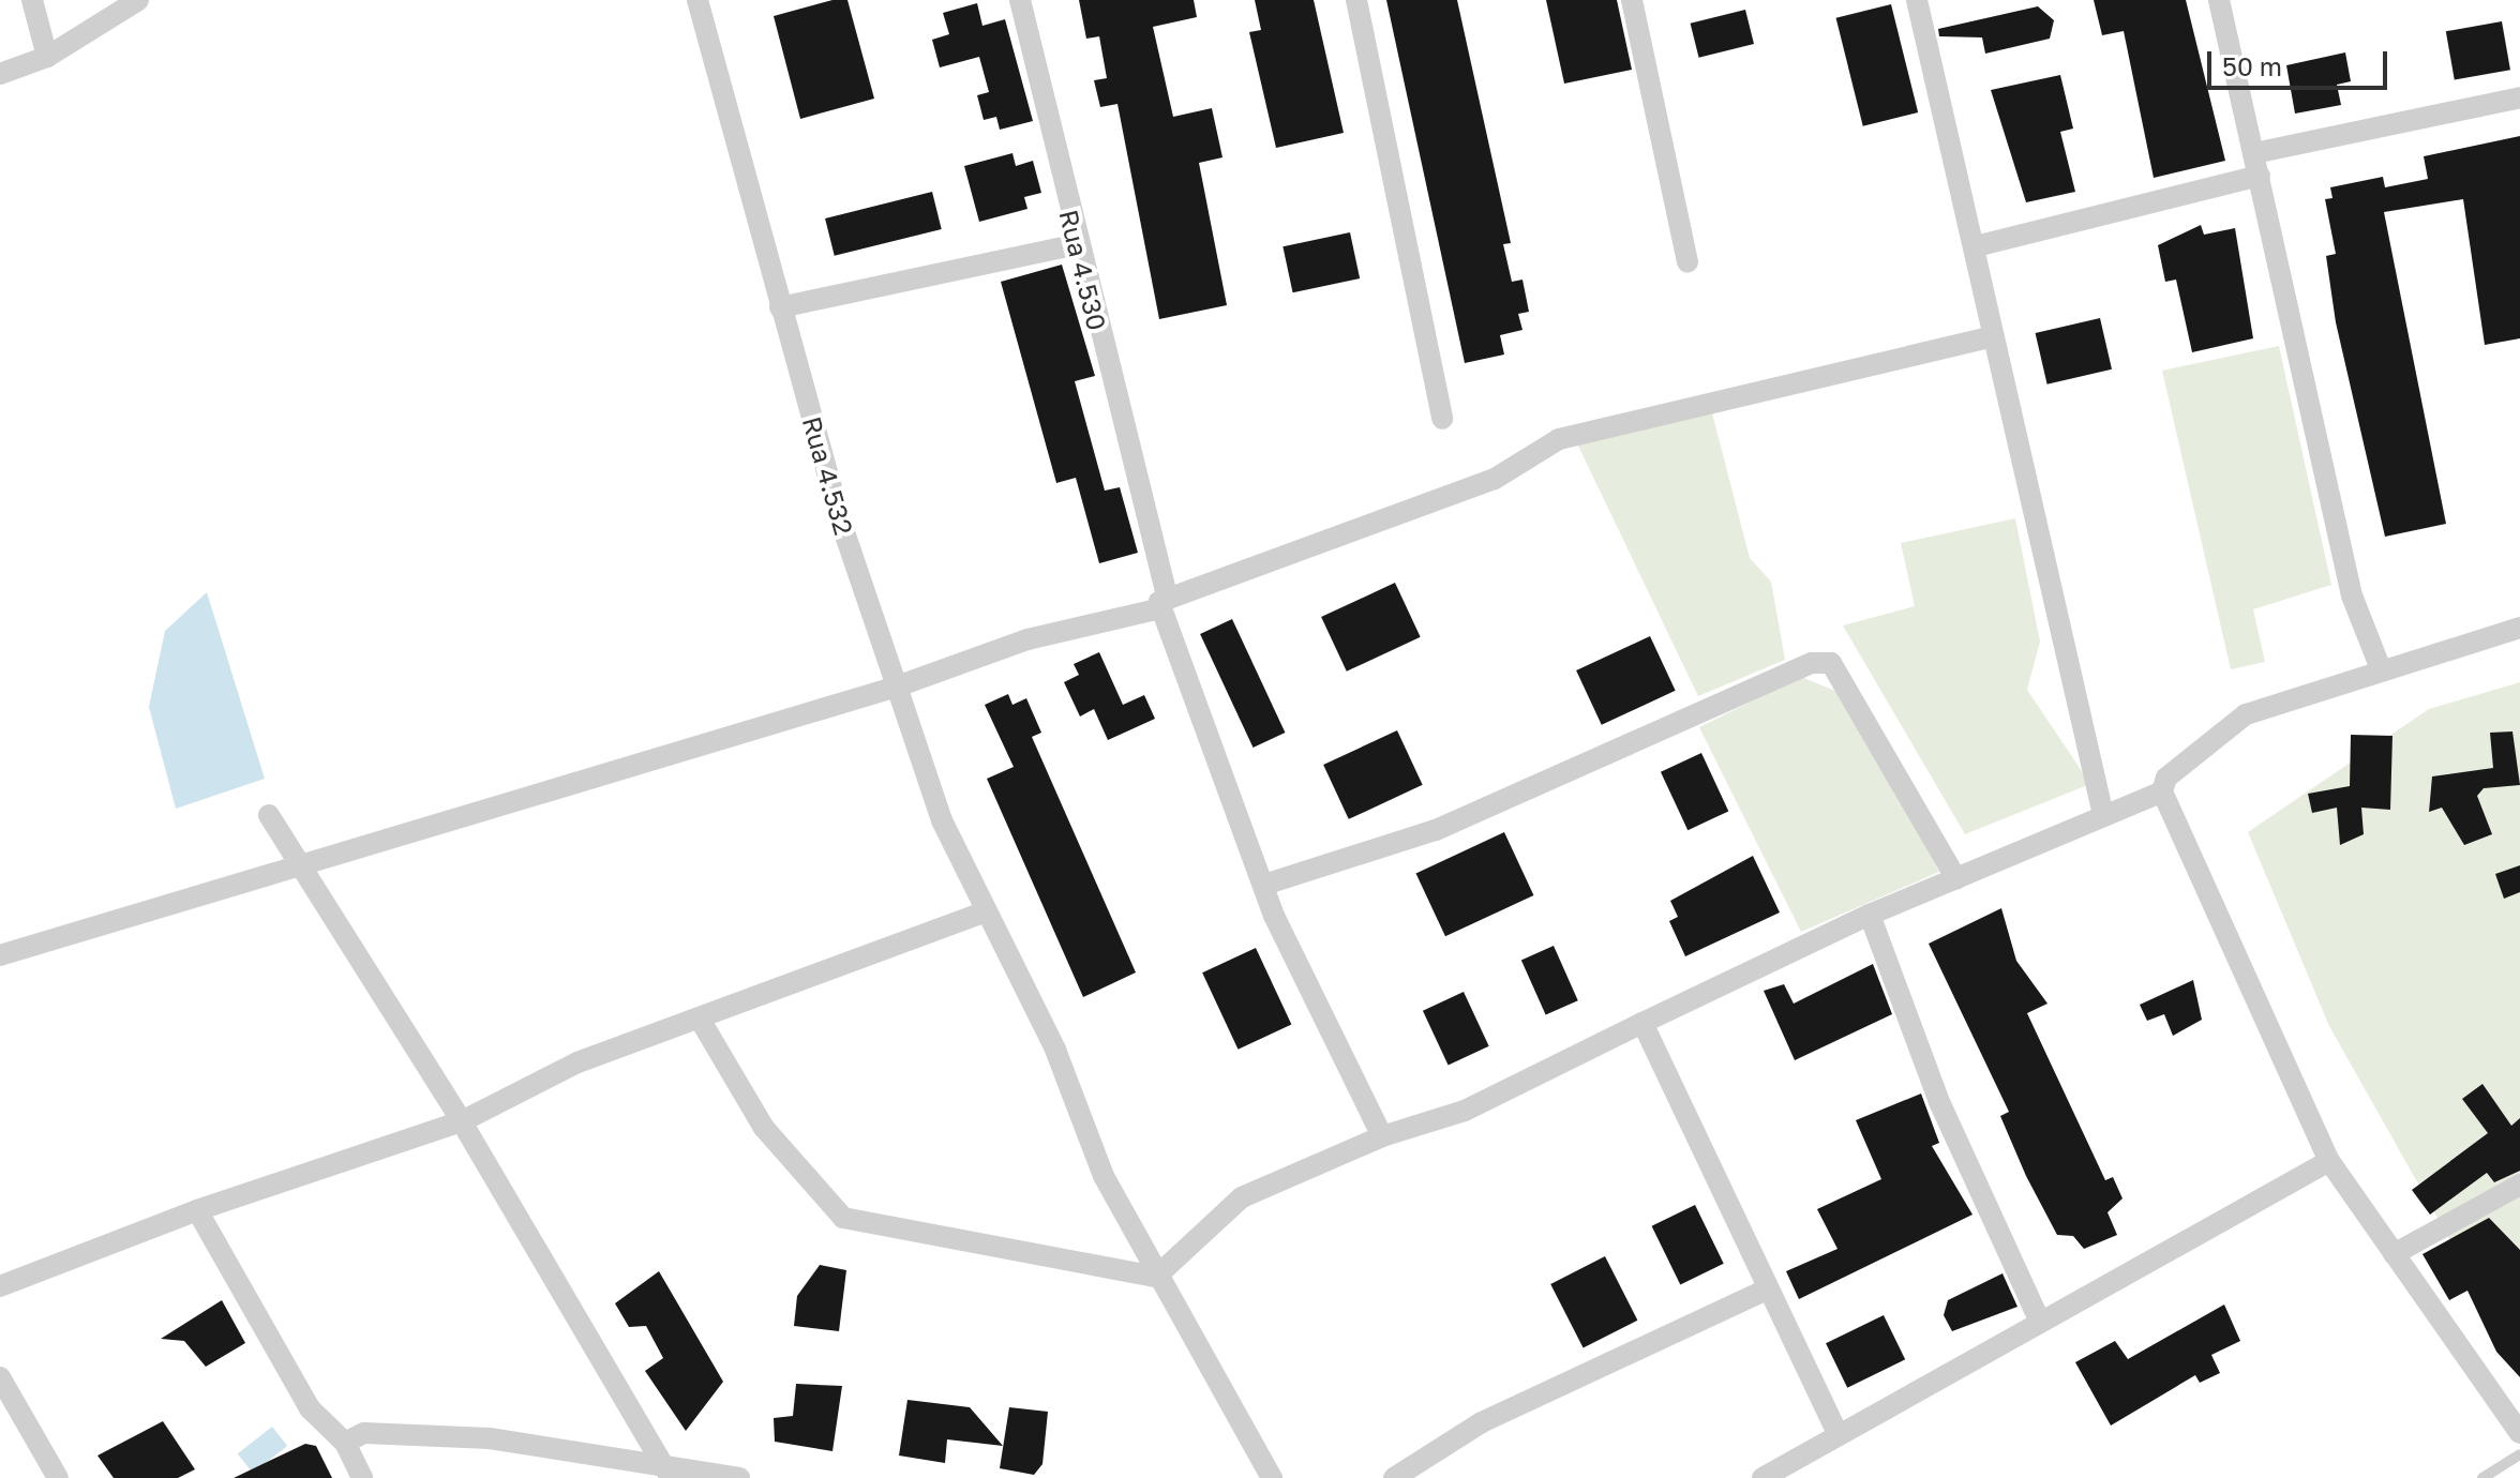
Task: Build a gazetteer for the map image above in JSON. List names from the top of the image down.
{
  "streets": {
    "street": ["Rua 4.530", "Rua 4.532"]
  },
  "scale_bar": "50 m"
}
